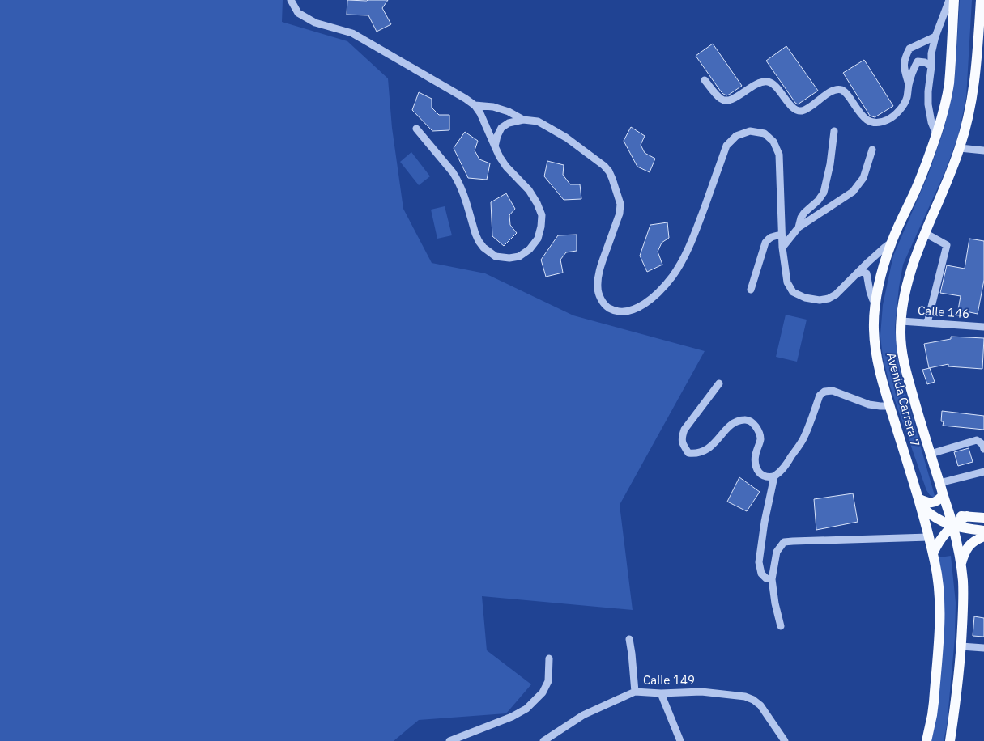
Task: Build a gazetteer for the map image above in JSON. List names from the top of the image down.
{
  "streets": {
    "main road": ["Avenida Carrera 7"],
    "street": ["Calle 146", "Calle 149"]
  },
  "crossings": [
    ["Calle 146", "Avenida Carrera 7"]
  ]
}
